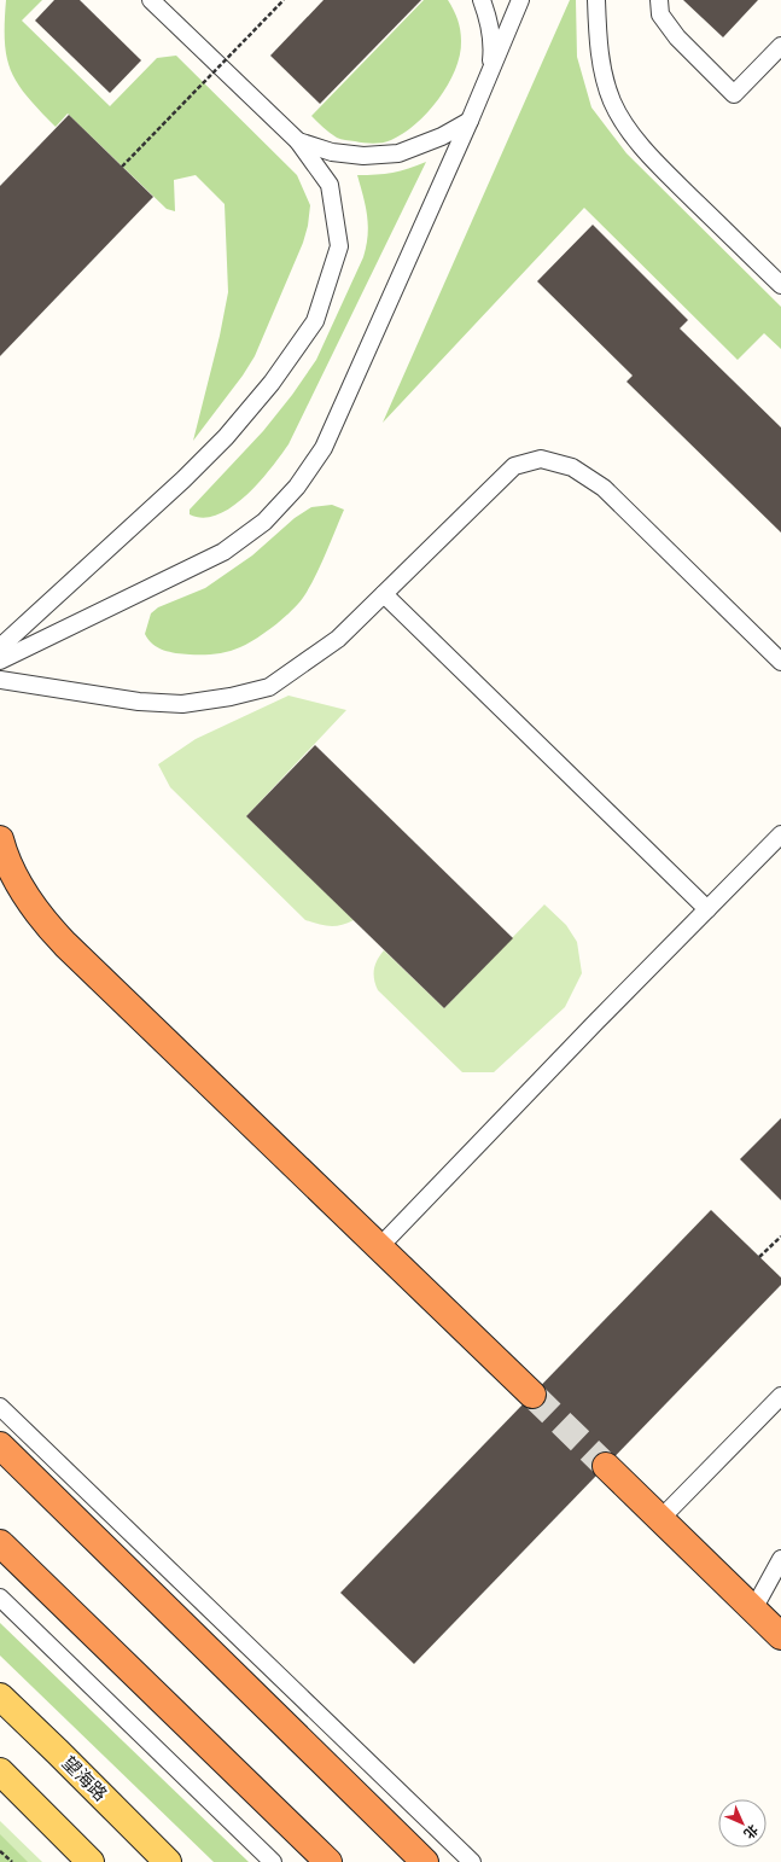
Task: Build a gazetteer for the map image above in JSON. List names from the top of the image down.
{
  "streets": {
    "main road": ["望海路"]
  },
  "north": "bottom right"
}
